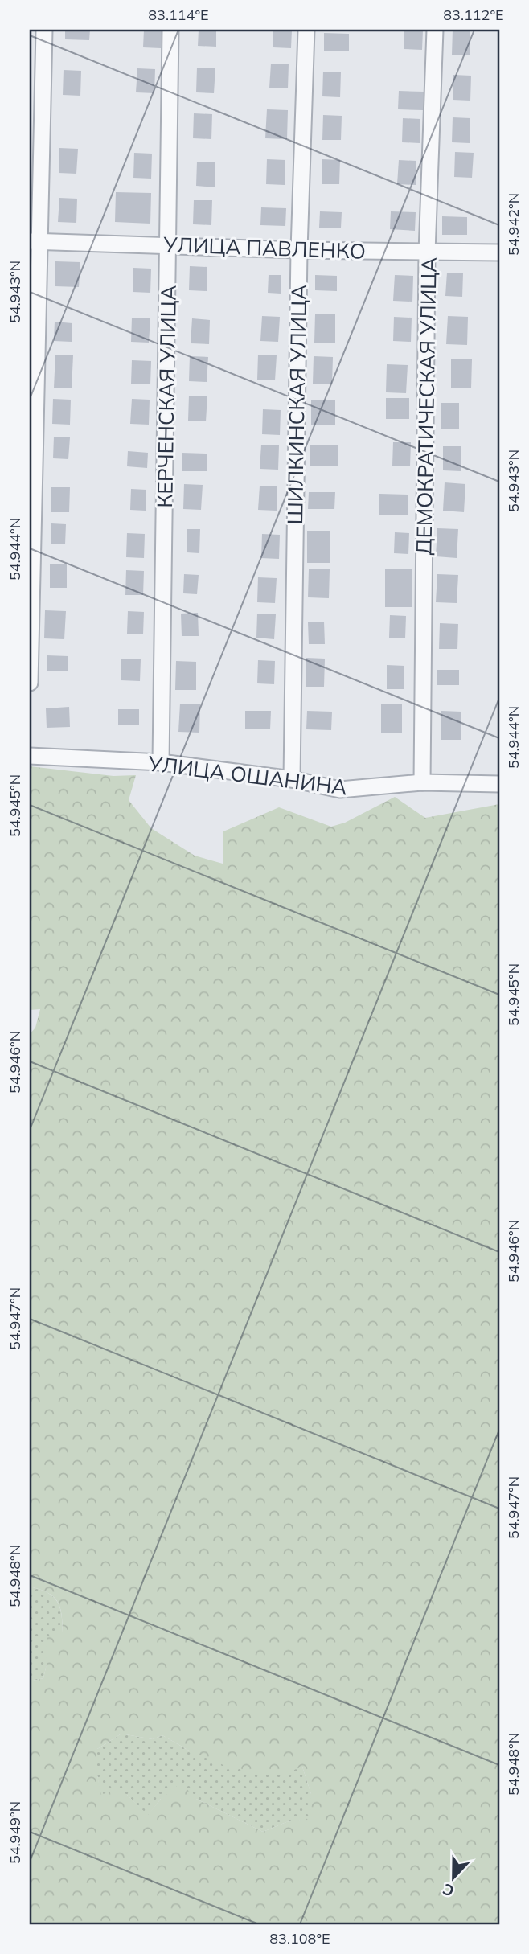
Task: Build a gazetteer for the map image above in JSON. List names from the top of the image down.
{
  "streets": {
    "street": [
      "УЛИЦА ПАВЛЕНКО",
      "КЕРЧЕНСКАЯ УЛИЦА",
      "ШИЛКИНСКАЯ УЛИЦА",
      "ДЕМОКРАТИЧЕСКАЯ УЛИЦА",
      "УЛИЦА ОШАНИНА"
    ]
  },
  "crossings": [
    ["УЛИЦА ПАВЛЕНКО", "КЕРЧЕНСКАЯ УЛИЦА"],
    ["УЛИЦА ПАВЛЕНКО", "ШИЛКИНСКАЯ УЛИЦА"],
    ["УЛИЦА ПАВЛЕНКО", "ДЕМОКРАТИЧЕСКАЯ УЛИЦА"],
    ["КЕРЧЕНСКАЯ УЛИЦА", "УЛИЦА ОШАНИНА"],
    ["ШИЛКИНСКАЯ УЛИЦА", "УЛИЦА ОШАНИНА"],
    ["ДЕМОКРАТИЧЕСКАЯ УЛИЦА", "УЛИЦА ОШАНИНА"]
  ],
  "north": "bottom",
  "coordinates": [
    "83.114°E",
    "83.112°E",
    "54.942°N",
    "54.943°N",
    "54.944°N",
    "54.945°N",
    "54.946°N",
    "54.947°N",
    "54.948°N",
    "54.949°N",
    "83.108°E"
  ]
}
